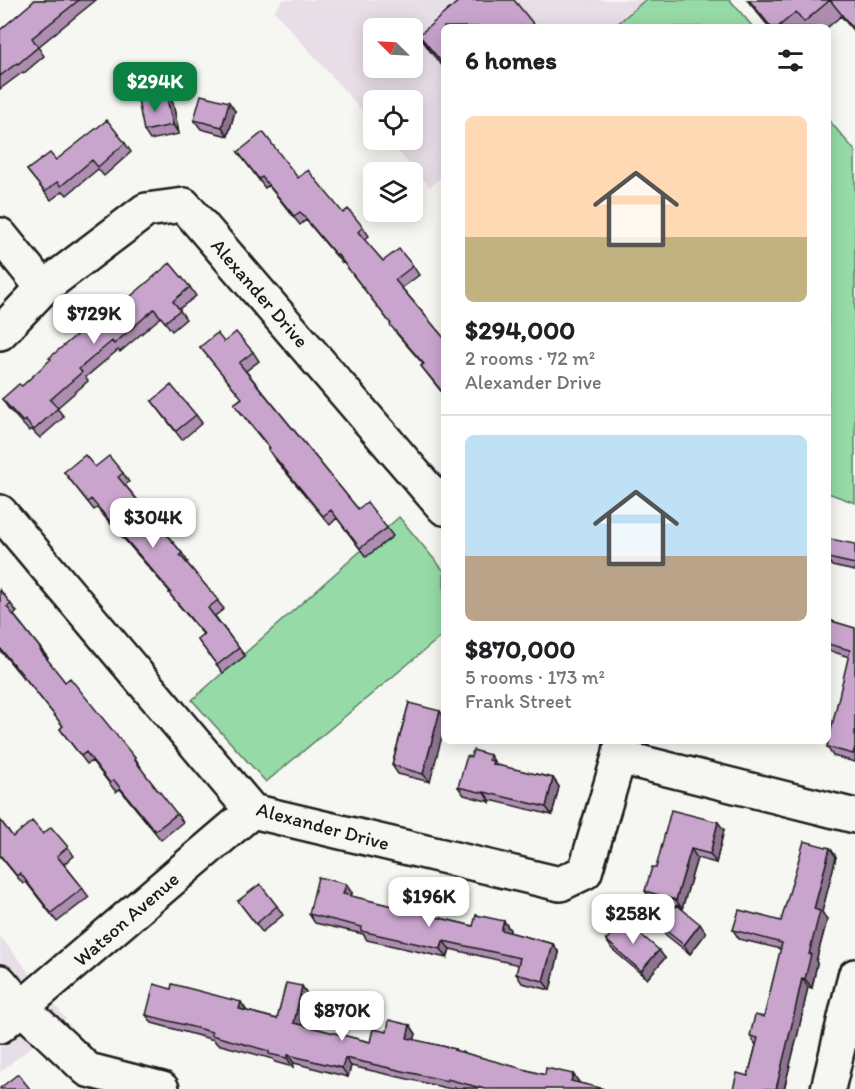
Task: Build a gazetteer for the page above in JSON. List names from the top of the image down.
{
  "streets": {
    "street": ["Alexander Drive", "Watson Avenue"]
  },
  "crossings": [
    ["Alexander Drive", "Watson Avenue"]
  ],
  "north": "top left",
  "page": {
    "heading": "6 homes",
    "price": [
      "$294K",
      "$729K",
      "$304K",
      "$196K",
      "$258K",
      "$870K"
    ],
    "list": [
      {
        "name": "$294,000",
        "note": "2 rooms · 72 m² · Alexander Drive"
      },
      {
        "name": "$870,000",
        "note": "5 rooms · 173 m² · Frank Street"
      }
    ]
  }
}
